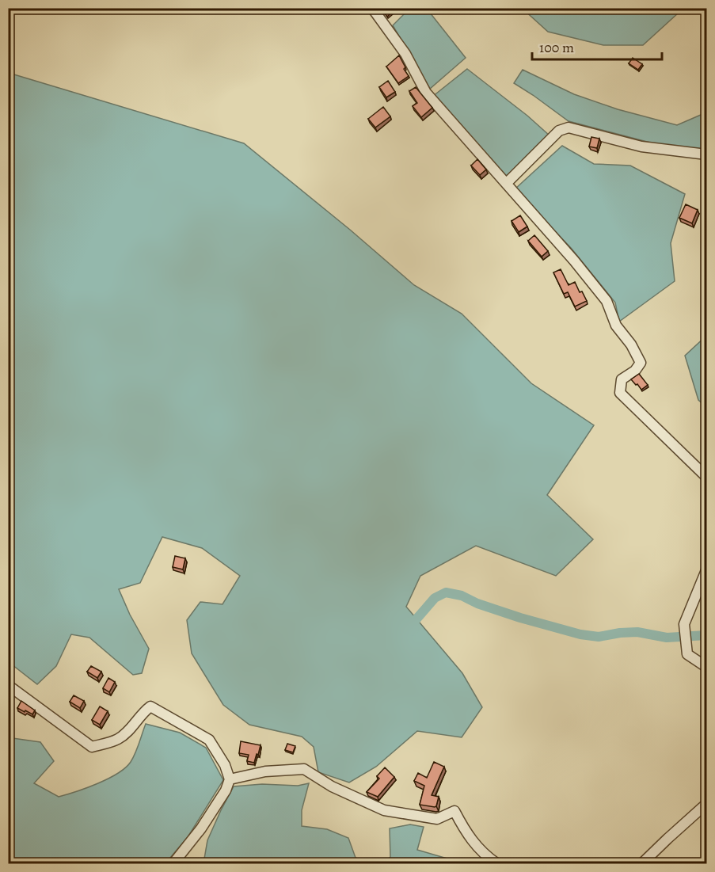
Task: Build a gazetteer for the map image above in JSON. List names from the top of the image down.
{
  "scale_bar": "100 m"
}
